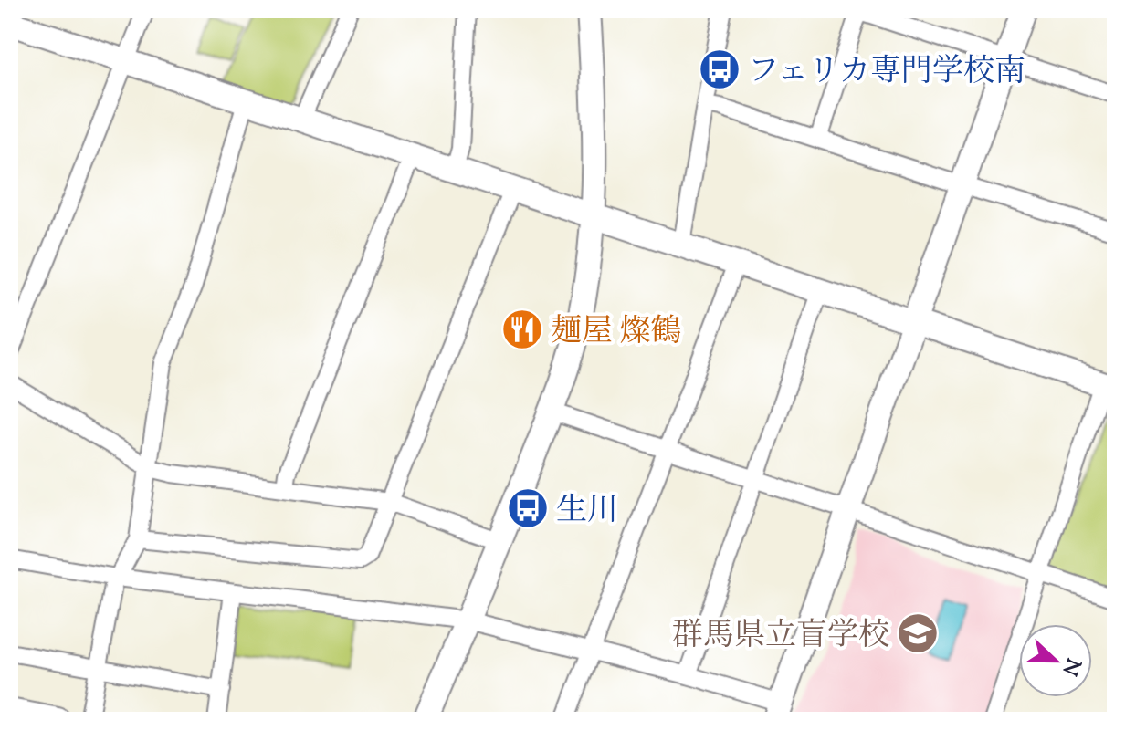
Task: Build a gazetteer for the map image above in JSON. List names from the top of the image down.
{
  "places": {
    "bus stop": ["フェリカ専門学校南", "生川"],
    "restaurant": ["麺屋 燦鶴"],
    "school or university": ["群馬県立盲学校"]
  },
  "north": "right"
}
